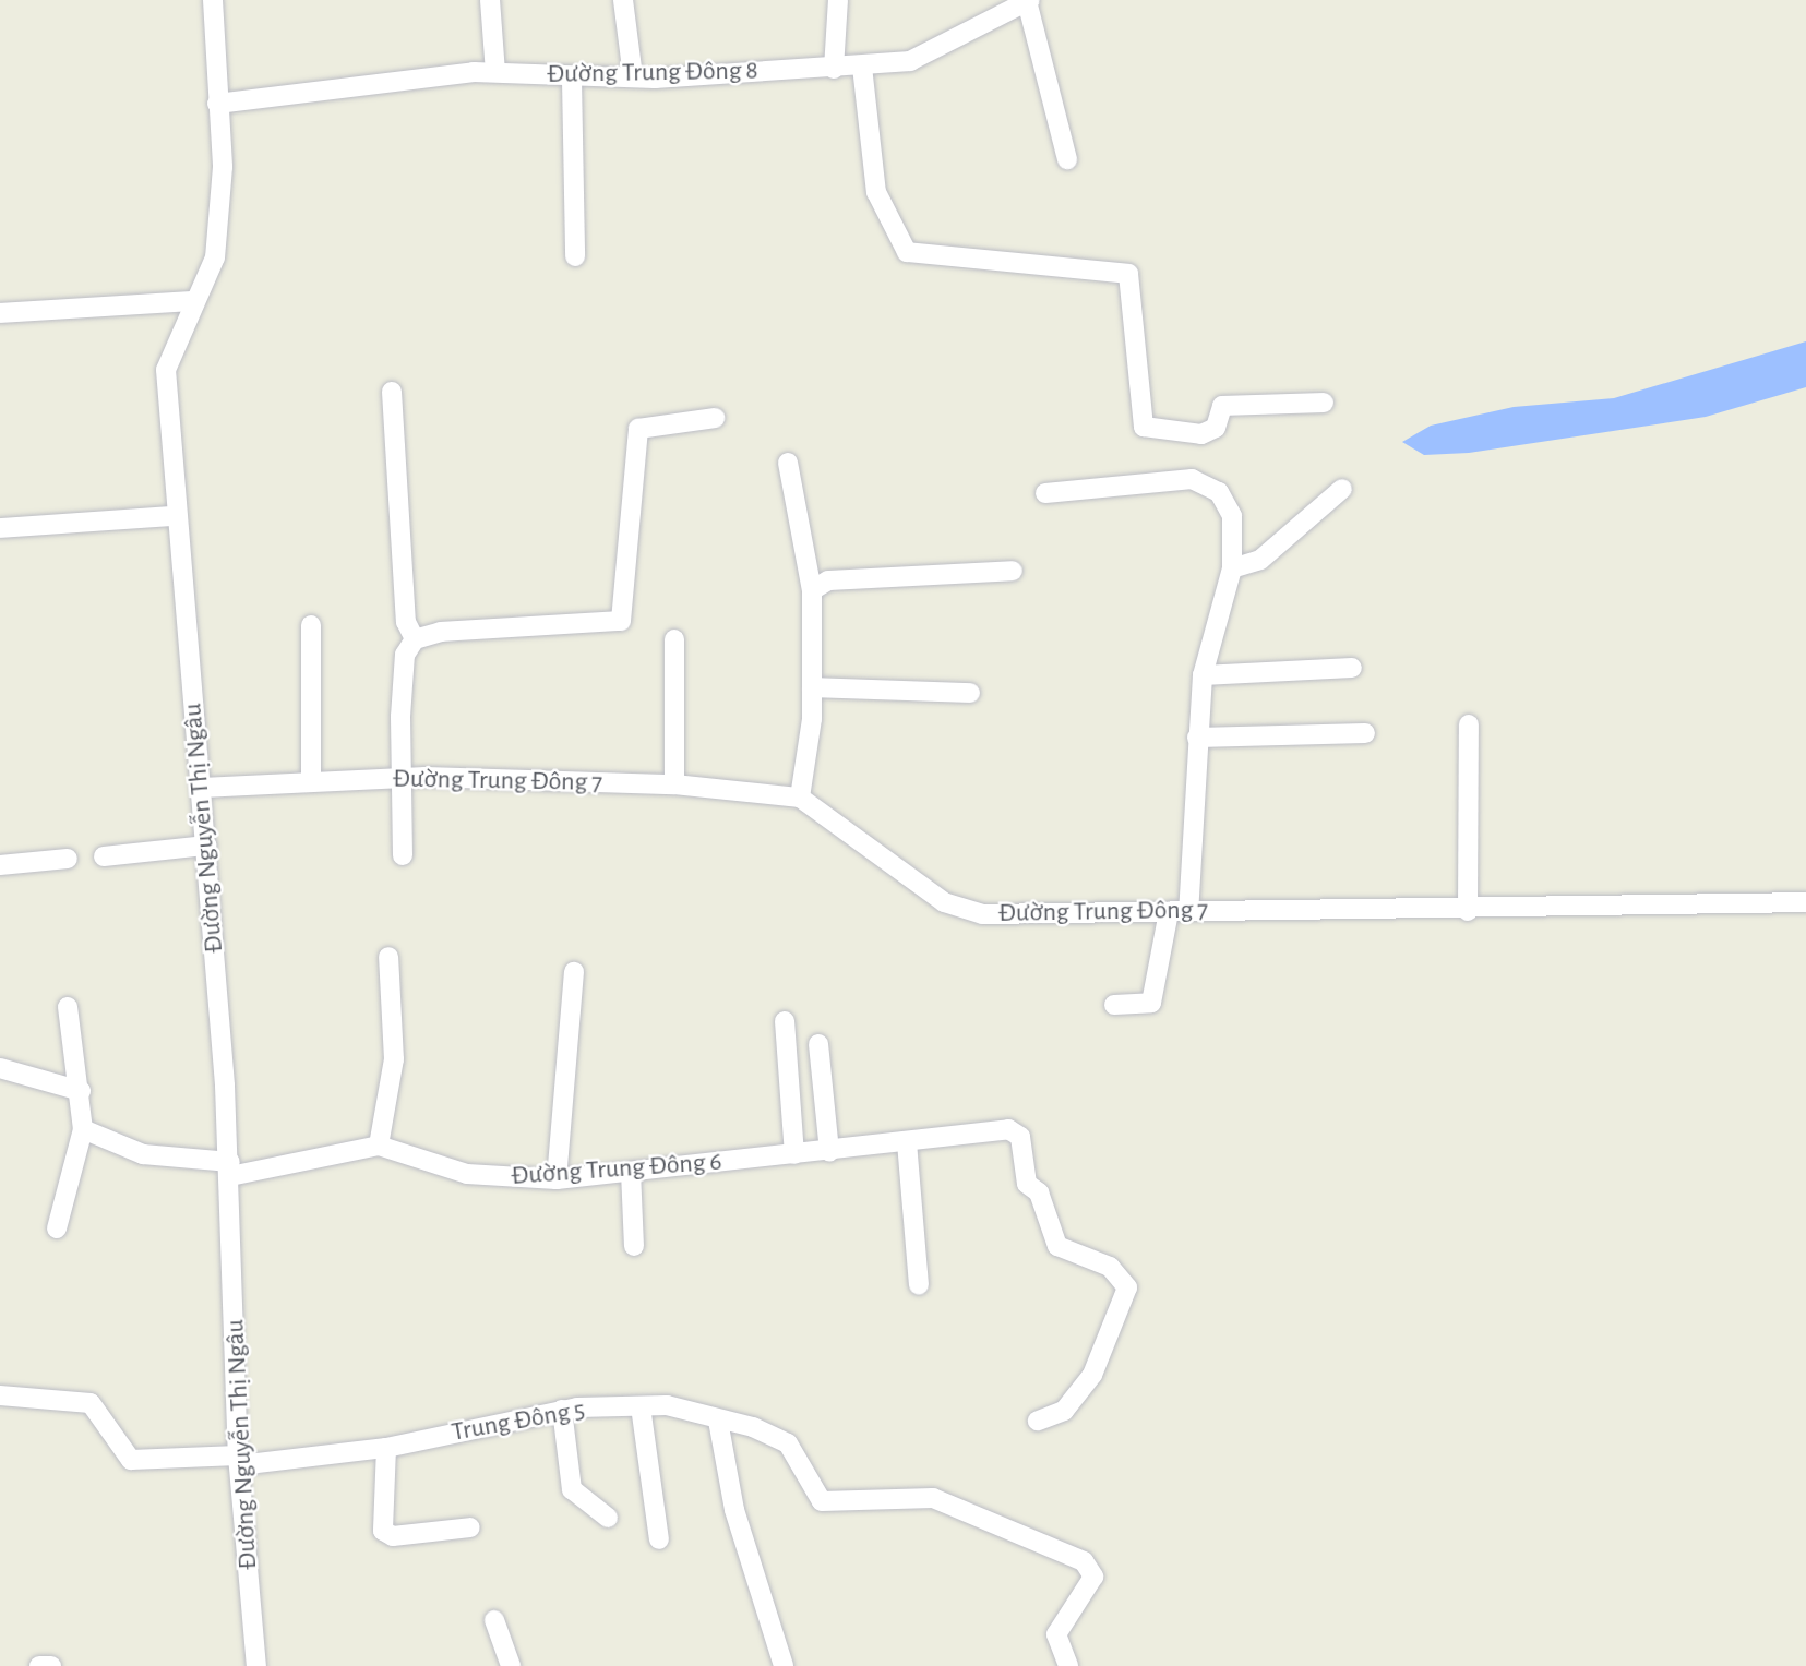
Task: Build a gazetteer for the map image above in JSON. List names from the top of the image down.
{
  "streets": {
    "street": [
      "Đường Trung Đông 8",
      "Đường Trung Đông 7",
      "Đường Nguyễn Thị Ngâu",
      "Đường Trung Đông 6",
      "Trung Đông 5"
    ]
  },
  "crossings": [
    ["Đường Trung Đông 8", "Đường Nguyễn Thị Ngâu"],
    ["Đường Trung Đông 7", "Đường Nguyễn Thị Ngâu"],
    ["Đường Nguyễn Thị Ngâu", "Đường Trung Đông 6"],
    ["Đường Nguyễn Thị Ngâu", "Trung Đông 5"]
  ]
}
